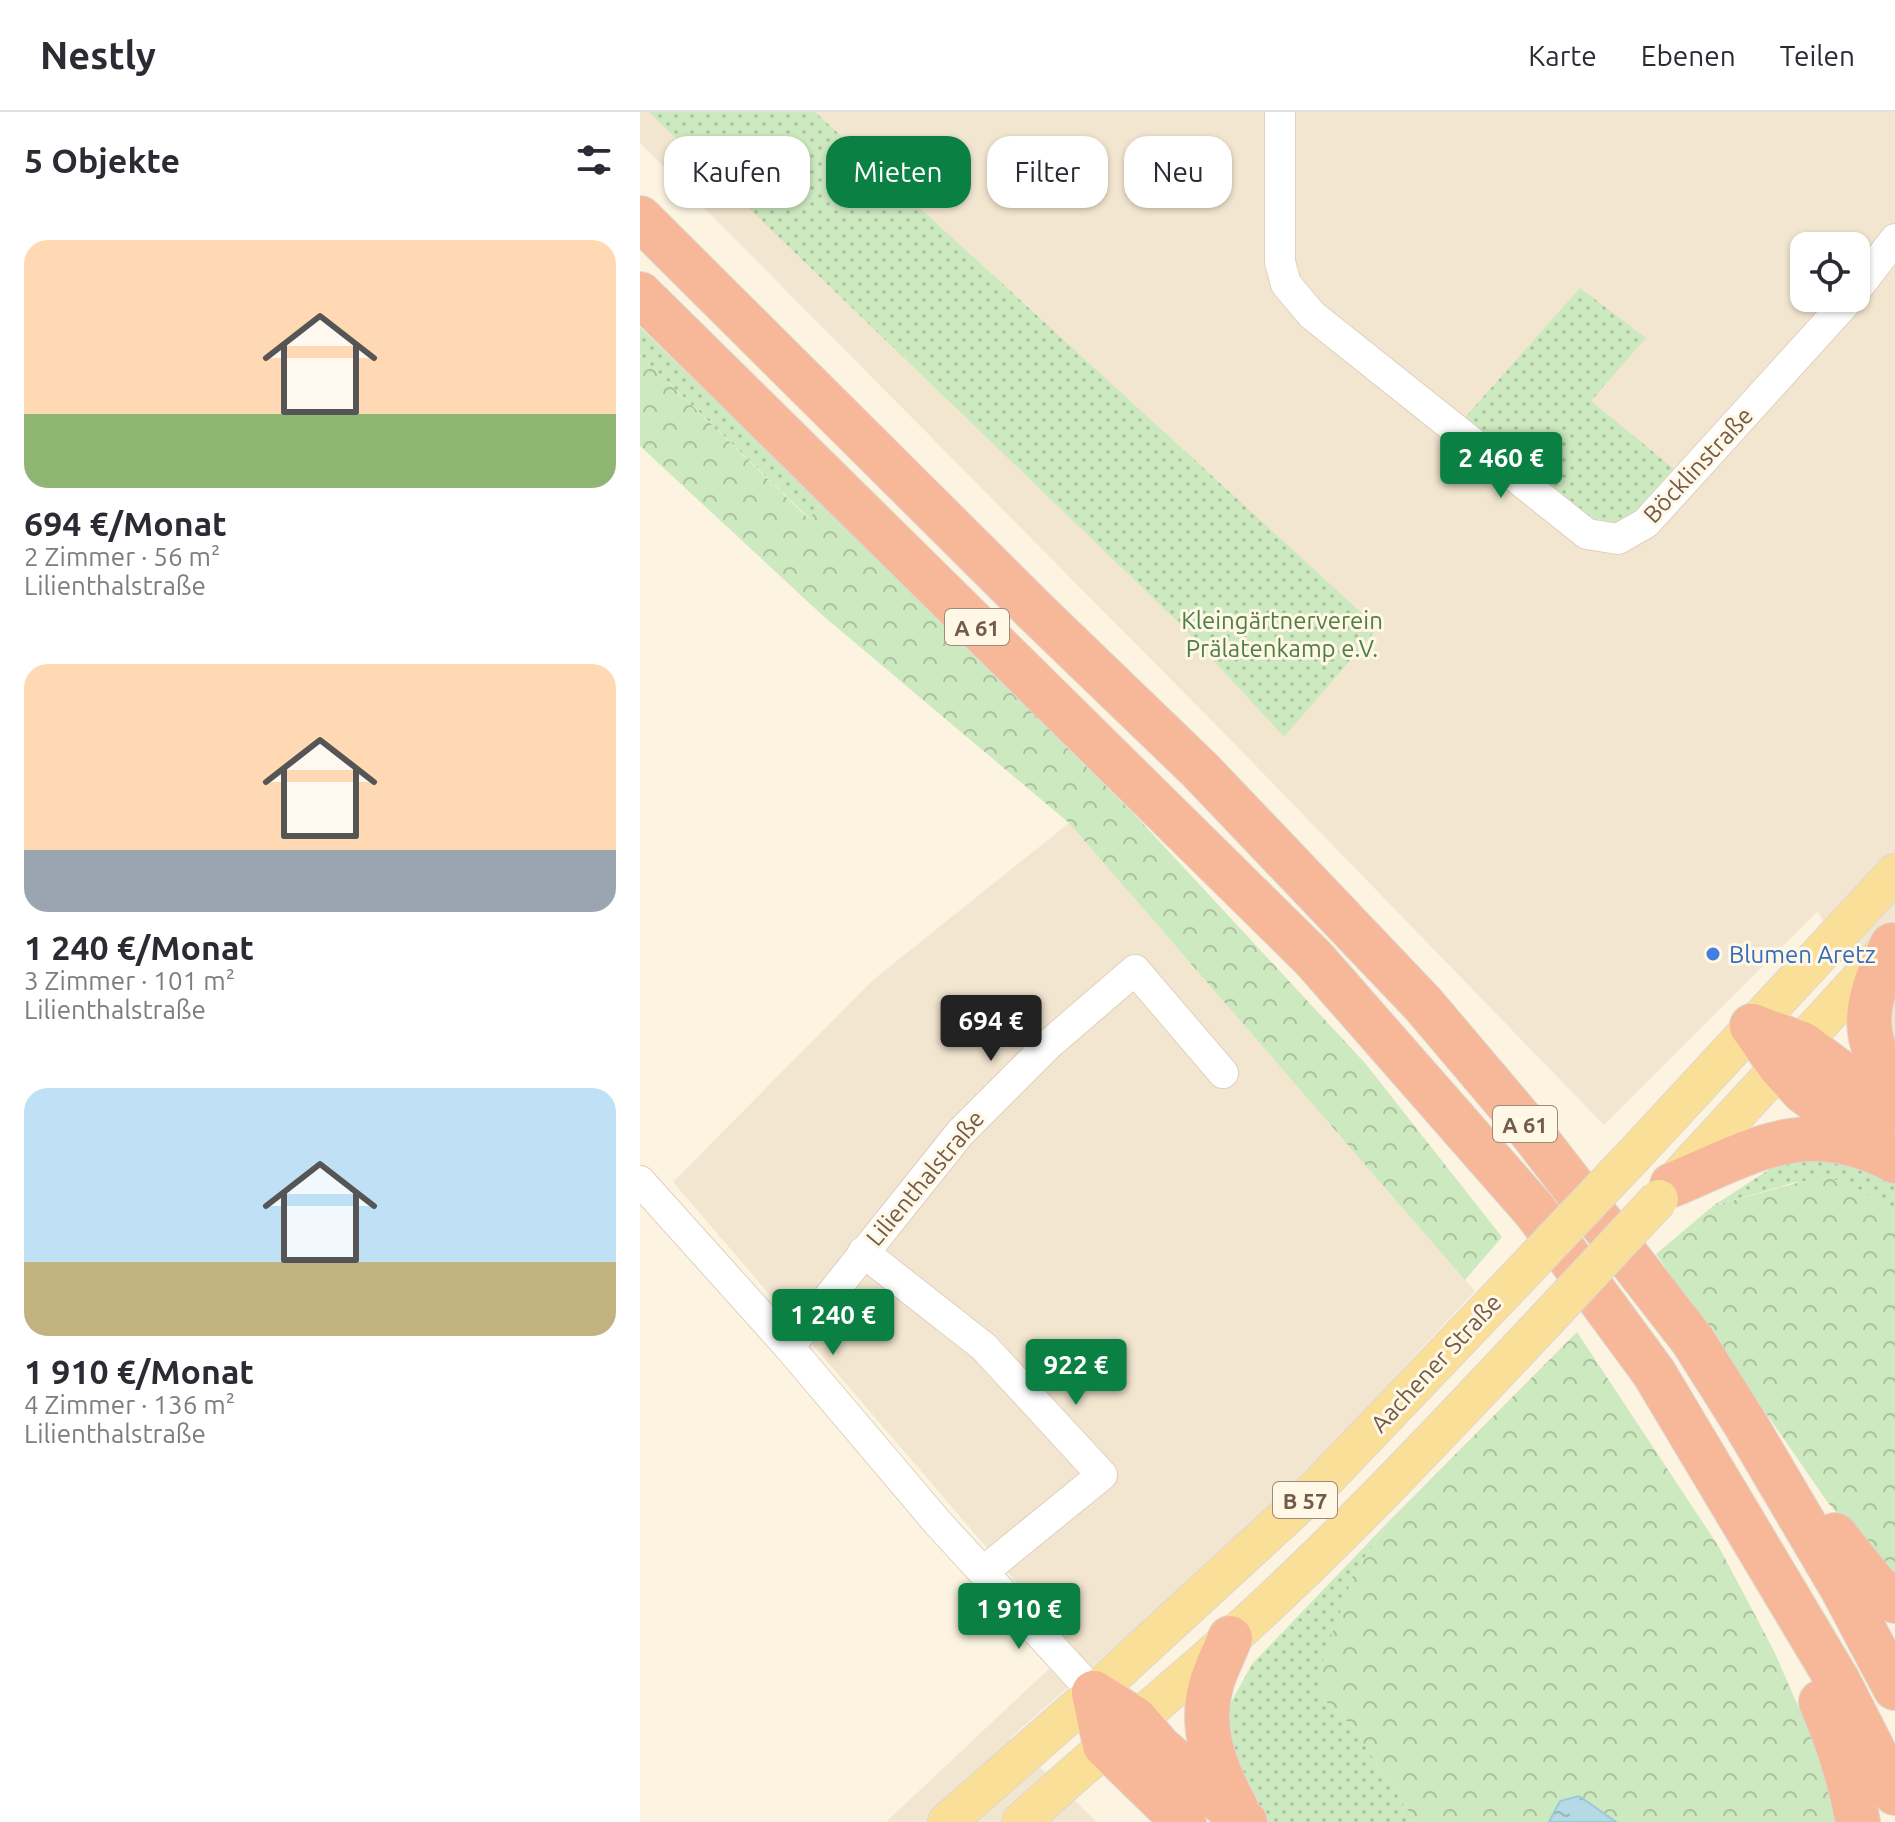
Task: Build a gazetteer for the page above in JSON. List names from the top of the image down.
{
  "streets": {
    "highway": ["A 61"],
    "main road": ["Aachener Straße", "B 57"],
    "street": ["Böcklinstraße", "Lilienthalstraße"]
  },
  "parks": ["Kleingärtnerverein Prälatenkamp e.V."],
  "places": ["Blumen Aretz"],
  "page": {
    "header": "Nestly",
    "nav": ["Karte", "Ebenen", "Teilen"],
    "heading": "5 Objekte",
    "chip": [
      "Kaufen",
      "Mieten",
      "Filter",
      "Neu"
    ],
    "list": [
      {
        "name": "694 €/Monat",
        "note": "2 Zimmer · 56 m² · Lilienthalstraße"
      },
      {
        "name": "1 240 €/Monat",
        "note": "3 Zimmer · 101 m² · Lilienthalstraße"
      },
      {
        "name": "1 910 €/Monat",
        "note": "4 Zimmer · 136 m² · Lilienthalstraße"
      }
    ],
    "price": [
      "2 460 €",
      "694 €",
      "1 240 €",
      "922 €",
      "1 910 €"
    ]
  }
}
